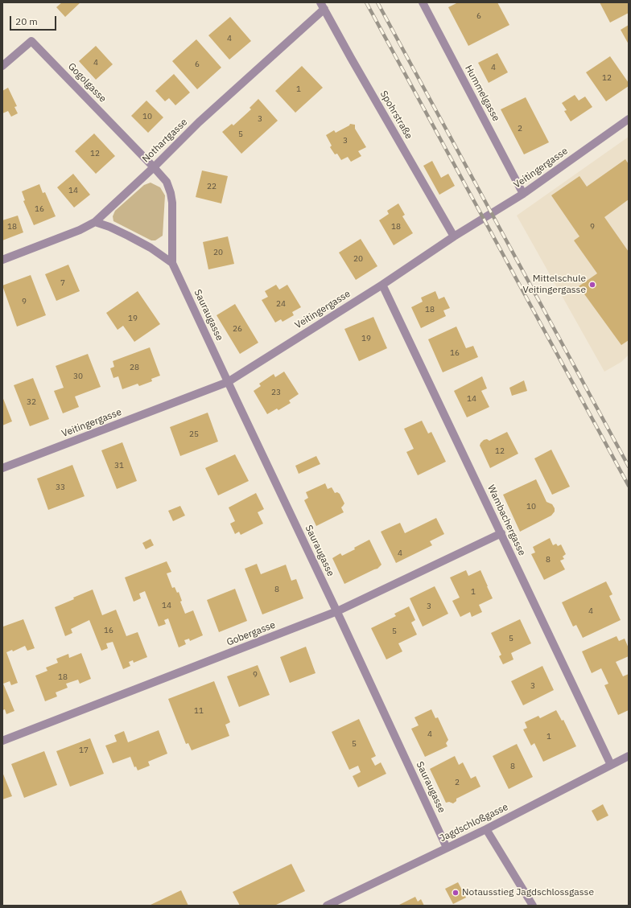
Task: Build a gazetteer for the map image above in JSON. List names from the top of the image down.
{
  "streets": {
    "street": [
      "Gogolgasse",
      "Hummelgasse",
      "Spohrstraße",
      "Nothartgasse",
      "Veitingergasse",
      "Sauraugasse",
      "Wambachergasse",
      "Gobergasse",
      "Jagdschloßgasse"
    ]
  },
  "crossings": [
    ["Gogolgasse", "Nothartgasse"],
    ["Gogolgasse", "Sauraugasse"],
    ["Hummelgasse", "Veitingergasse"],
    ["Spohrstraße", "Nothartgasse"],
    ["Spohrstraße", "Veitingergasse"],
    ["Nothartgasse", "Sauraugasse"],
    ["Veitingergasse", "Sauraugasse"],
    ["Veitingergasse", "Wambachergasse"],
    ["Sauraugasse", "Gobergasse"],
    ["Sauraugasse", "Jagdschloßgasse"],
    ["Wambachergasse", "Gobergasse"],
    ["Wambachergasse", "Jagdschloßgasse"]
  ],
  "places": ["Mittelschule Veitingergasse", "Notausstieg Jagdschlossgasse"],
  "house_numbers": [
    "6",
    "4",
    "4",
    "6",
    "4",
    "12",
    "1",
    "10",
    "3",
    "2",
    "5",
    "3",
    "12",
    "22",
    "14",
    "16",
    "18",
    "18",
    "9",
    "20",
    "20",
    "7",
    "9",
    "24",
    "18",
    "19",
    "26",
    "19",
    "16",
    "28",
    "30",
    "23",
    "14",
    "32",
    "25",
    "12",
    "31",
    "33",
    "10",
    "4",
    "8",
    "8",
    "1",
    "14",
    "3",
    "4",
    "16",
    "5",
    "5",
    "9",
    "18",
    "3",
    "11",
    "4",
    "1",
    "5",
    "17",
    "8",
    "2"
  ],
  "scale_bar": "20 m"
}
